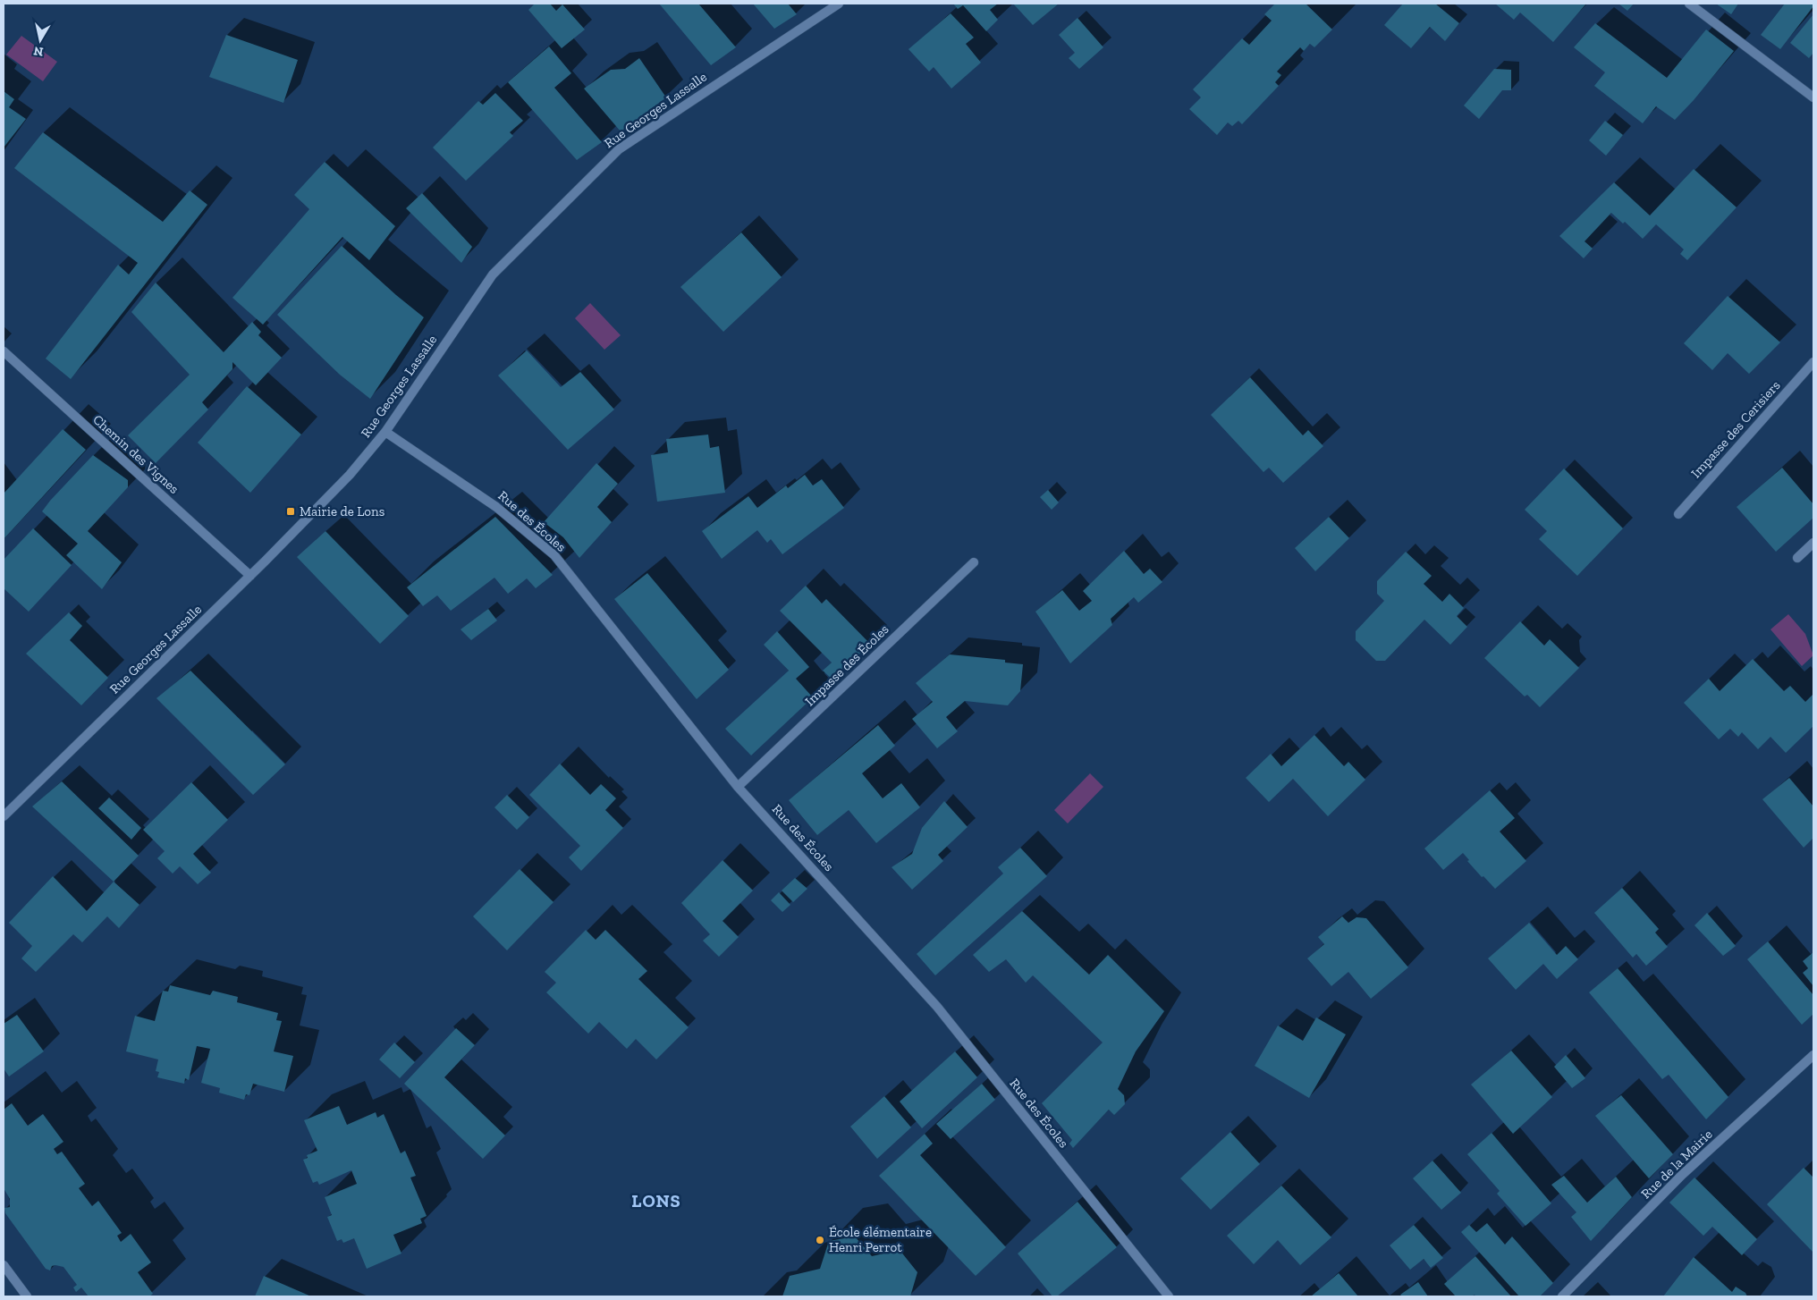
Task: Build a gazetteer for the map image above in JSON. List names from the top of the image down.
{
  "streets": {
    "street": [
      "Rue Georges Lassalle",
      "Impasse des Cerisiers",
      "Chemin des Vignes",
      "Rue des Écoles",
      "Impasse des Écoles",
      "Rue de la Mairie"
    ]
  },
  "crossings": [
    ["Rue Georges Lassalle", "Chemin des Vignes"],
    ["Rue Georges Lassalle", "Rue des Écoles"],
    ["Rue des Écoles", "Impasse des Écoles"]
  ],
  "districts": ["LONS"],
  "places": {
    "transit": ["Mairie de Lons"],
    "other": ["École élémentaire Henri Perrot"]
  },
  "north": "bottom"
}
